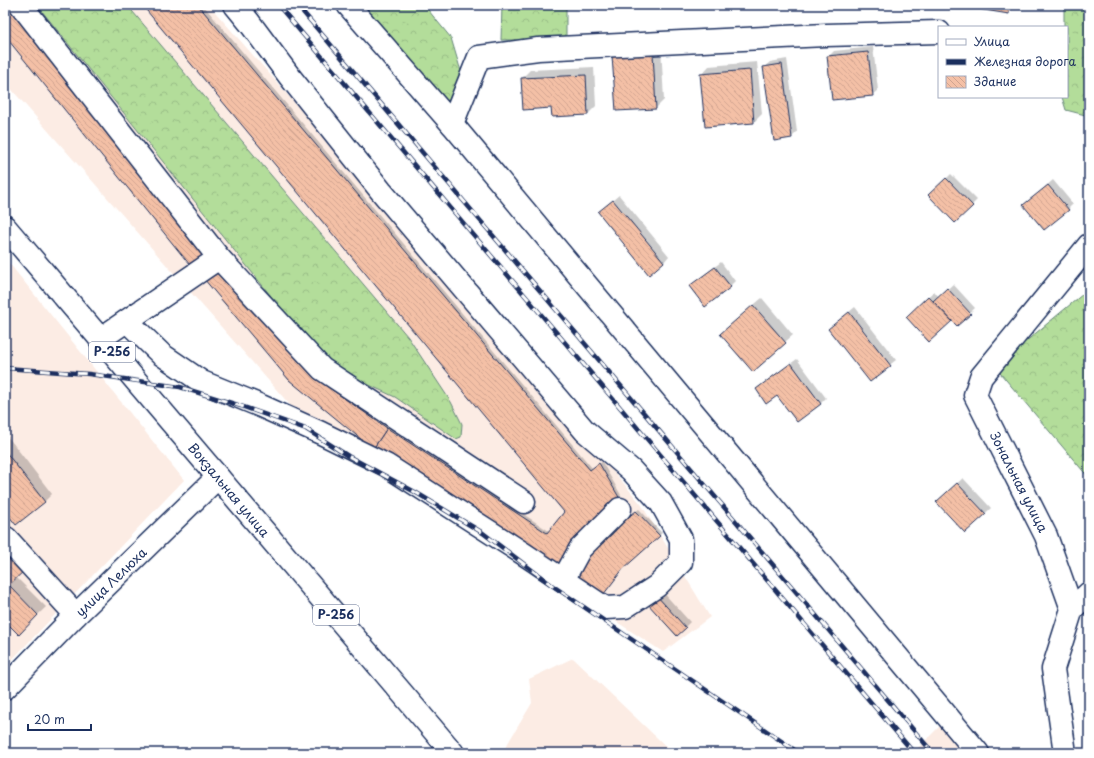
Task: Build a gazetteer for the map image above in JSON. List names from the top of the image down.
{
  "streets": {
    "main road": [
      "Р-256",
      "Зональная улица",
      "Вокзальная улица",
      "улица Лелюха"
    ]
  },
  "crossings": [
    ["Вокзальная улица", "улица Лелюха"]
  ],
  "legend": ["Улица", "Железная дорога", "Здание"],
  "scale_bar": "20 m"
}
